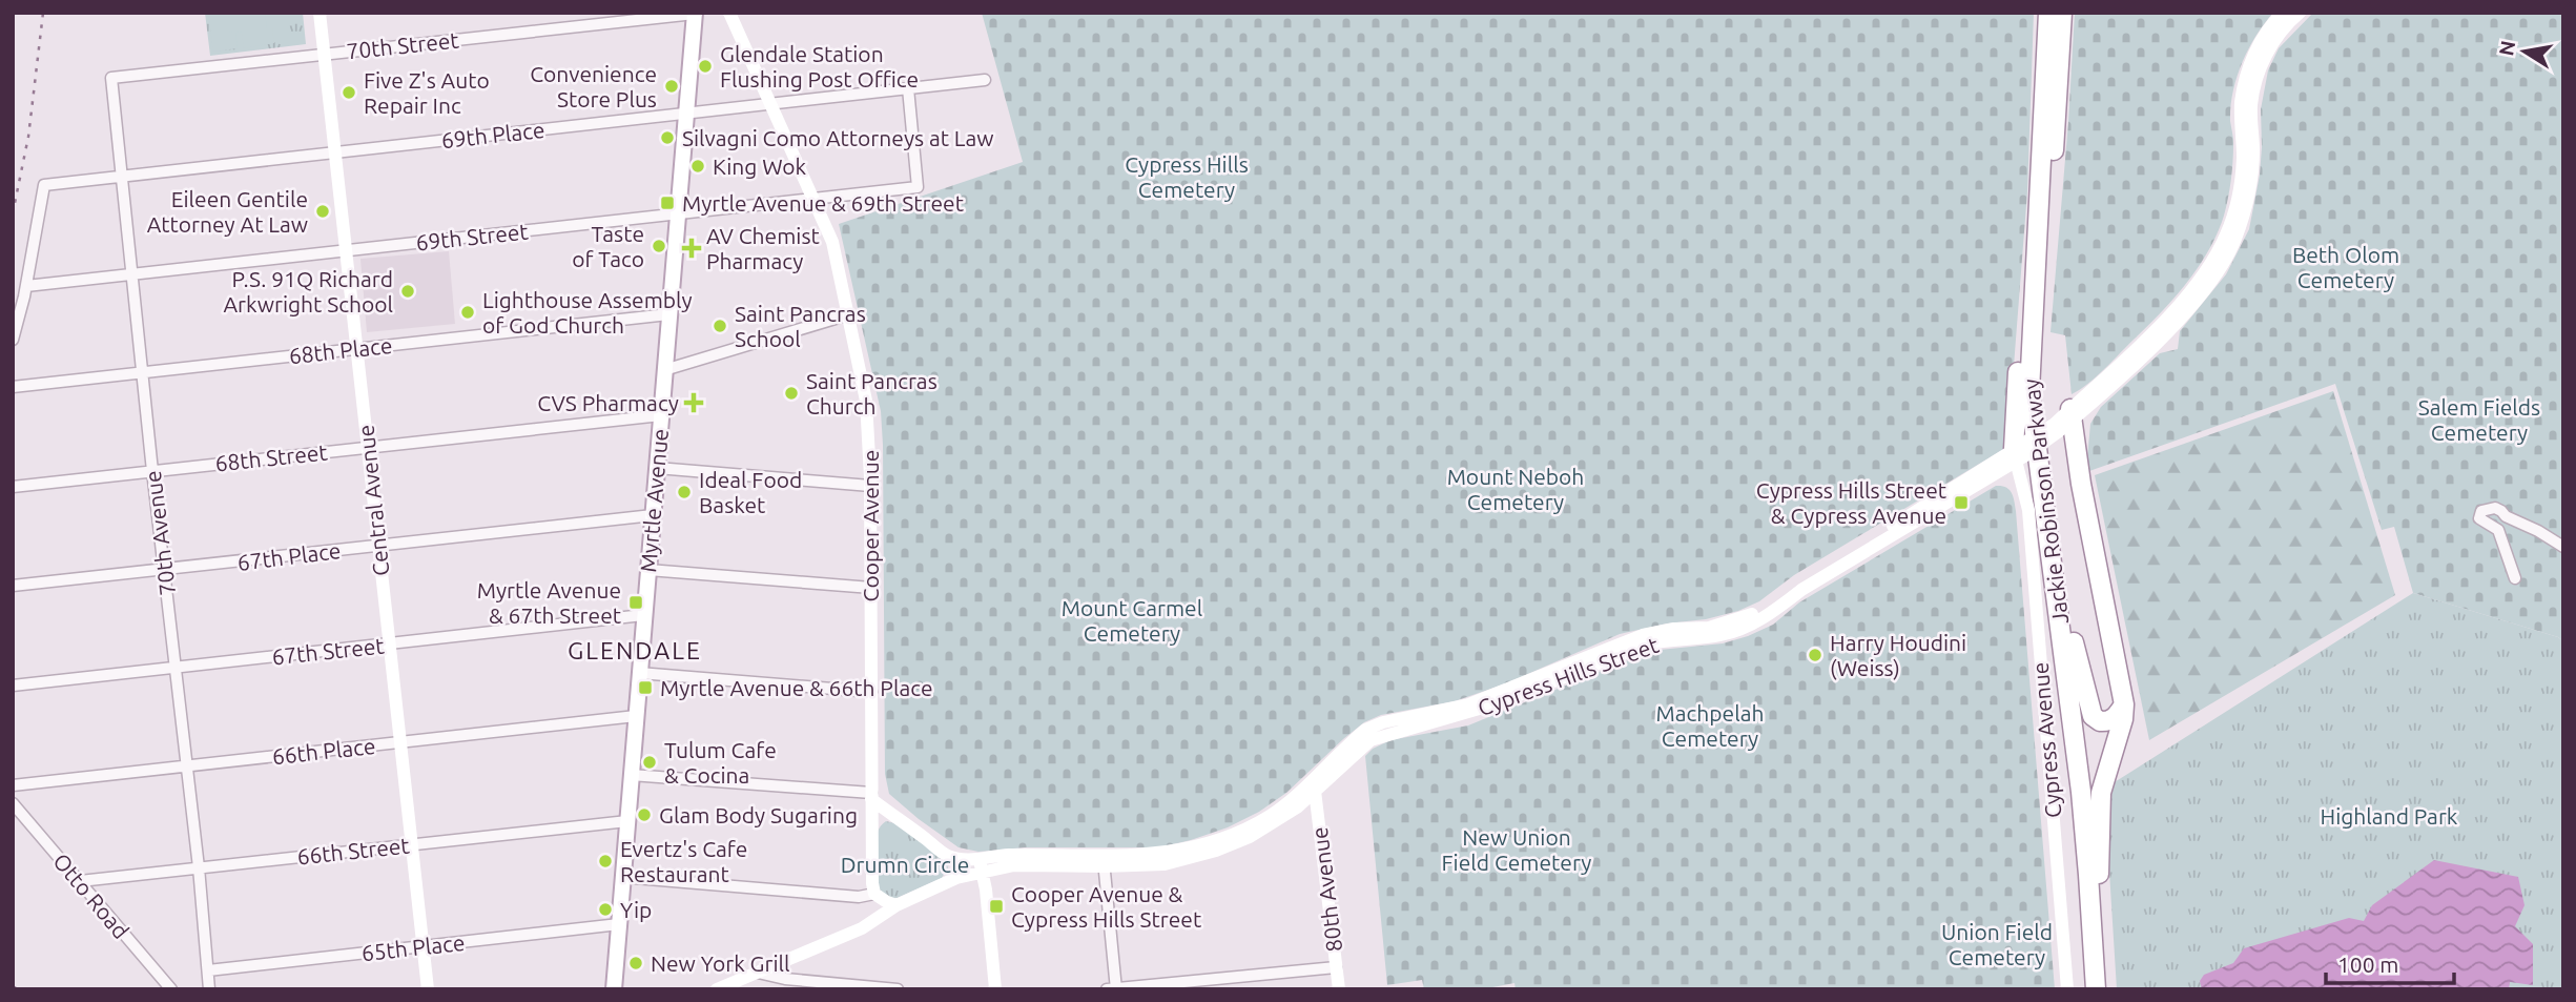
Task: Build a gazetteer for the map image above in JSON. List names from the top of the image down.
{
  "streets": {
    "highway": ["Jackie Robinson Parkway"],
    "main road": ["Myrtle Avenue"],
    "street": [
      "70th Street",
      "69th Place",
      "69th Street",
      "68th Place",
      "68th Street",
      "Central Avenue",
      "Cooper Avenue",
      "70th Avenue",
      "67th Place",
      "67th Street",
      "Cypress Hills Street",
      "Cypress Avenue",
      "66th Place",
      "66th Street",
      "80th Avenue",
      "Otto Road",
      "65th Place"
    ]
  },
  "crossings": [
    ["70th Street", "Central Avenue"],
    ["70th Street", "Myrtle Avenue"],
    ["70th Street", "70th Avenue"],
    ["69th Place", "69th Street"],
    ["69th Place", "Central Avenue"],
    ["69th Place", "Myrtle Avenue"],
    ["69th Place", "Cooper Avenue"],
    ["69th Place", "70th Avenue"],
    ["69th Street", "Central Avenue"],
    ["69th Street", "Myrtle Avenue"],
    ["69th Street", "Cooper Avenue"],
    ["69th Street", "70th Avenue"],
    ["68th Place", "Central Avenue"],
    ["68th Place", "Myrtle Avenue"],
    ["68th Place", "70th Avenue"],
    ["68th Street", "Central Avenue"],
    ["68th Street", "Myrtle Avenue"],
    ["68th Street", "70th Avenue"],
    ["Central Avenue", "67th Place"],
    ["Central Avenue", "67th Street"],
    ["Central Avenue", "66th Place"],
    ["Central Avenue", "66th Street"],
    ["Central Avenue", "65th Place"],
    ["Myrtle Avenue", "67th Place"],
    ["Myrtle Avenue", "67th Street"],
    ["Myrtle Avenue", "66th Place"],
    ["Myrtle Avenue", "66th Street"],
    ["Myrtle Avenue", "65th Place"],
    ["70th Avenue", "67th Place"],
    ["70th Avenue", "67th Street"],
    ["70th Avenue", "66th Place"],
    ["70th Avenue", "66th Street"],
    ["70th Avenue", "65th Place"],
    ["Cypress Hills Street", "Cypress Avenue"],
    ["Cypress Hills Street", "80th Avenue"],
    ["66th Street", "Otto Road"]
  ],
  "districts": ["GLENDALE"],
  "parks": [
    "Cypress Hills Cemetery",
    "Beth Olom Cemetery",
    "Salem Fields Cemetery",
    "Mount Neboh Cemetery",
    "Mount Carmel Cemetery",
    "Machpelah Cemetery",
    "Highland Park",
    "New Union Field Cemetery",
    "Drumn Circle",
    "Union Field Cemetery"
  ],
  "places": {
    "other": [
      "Glendale Station Flushing Post Office",
      "Convenience Store Plus",
      "Five Z's Auto Repair Inc",
      "Silvagni Como Attorneys at Law",
      "King Wok",
      "Eileen Gentile Attorney At Law",
      "Taste of Taco",
      "P.S. 91Q Richard Arkwright School",
      "Lighthouse Assembly of God Church",
      "Saint Pancras School",
      "Saint Pancras Church",
      "Ideal Food Basket",
      "Harry Houdini (Weiss)",
      "Tulum Cafe & Cocina",
      "Glam Body Sugaring",
      "Evertz's Cafe Restaurant",
      "Yip",
      "New York Grill"
    ],
    "transit": [
      "Myrtle Avenue & 69th Street",
      "Cypress Hills Street & Cypress Avenue",
      "Myrtle Avenue & 67th Street",
      "Myrtle Avenue & 66th Place",
      "Cooper Avenue & Cypress Hills Street"
    ],
    "health": ["AV Chemist Pharmacy", "CVS Pharmacy"]
  },
  "scale_bar": "100 m",
  "north": "left"
}
